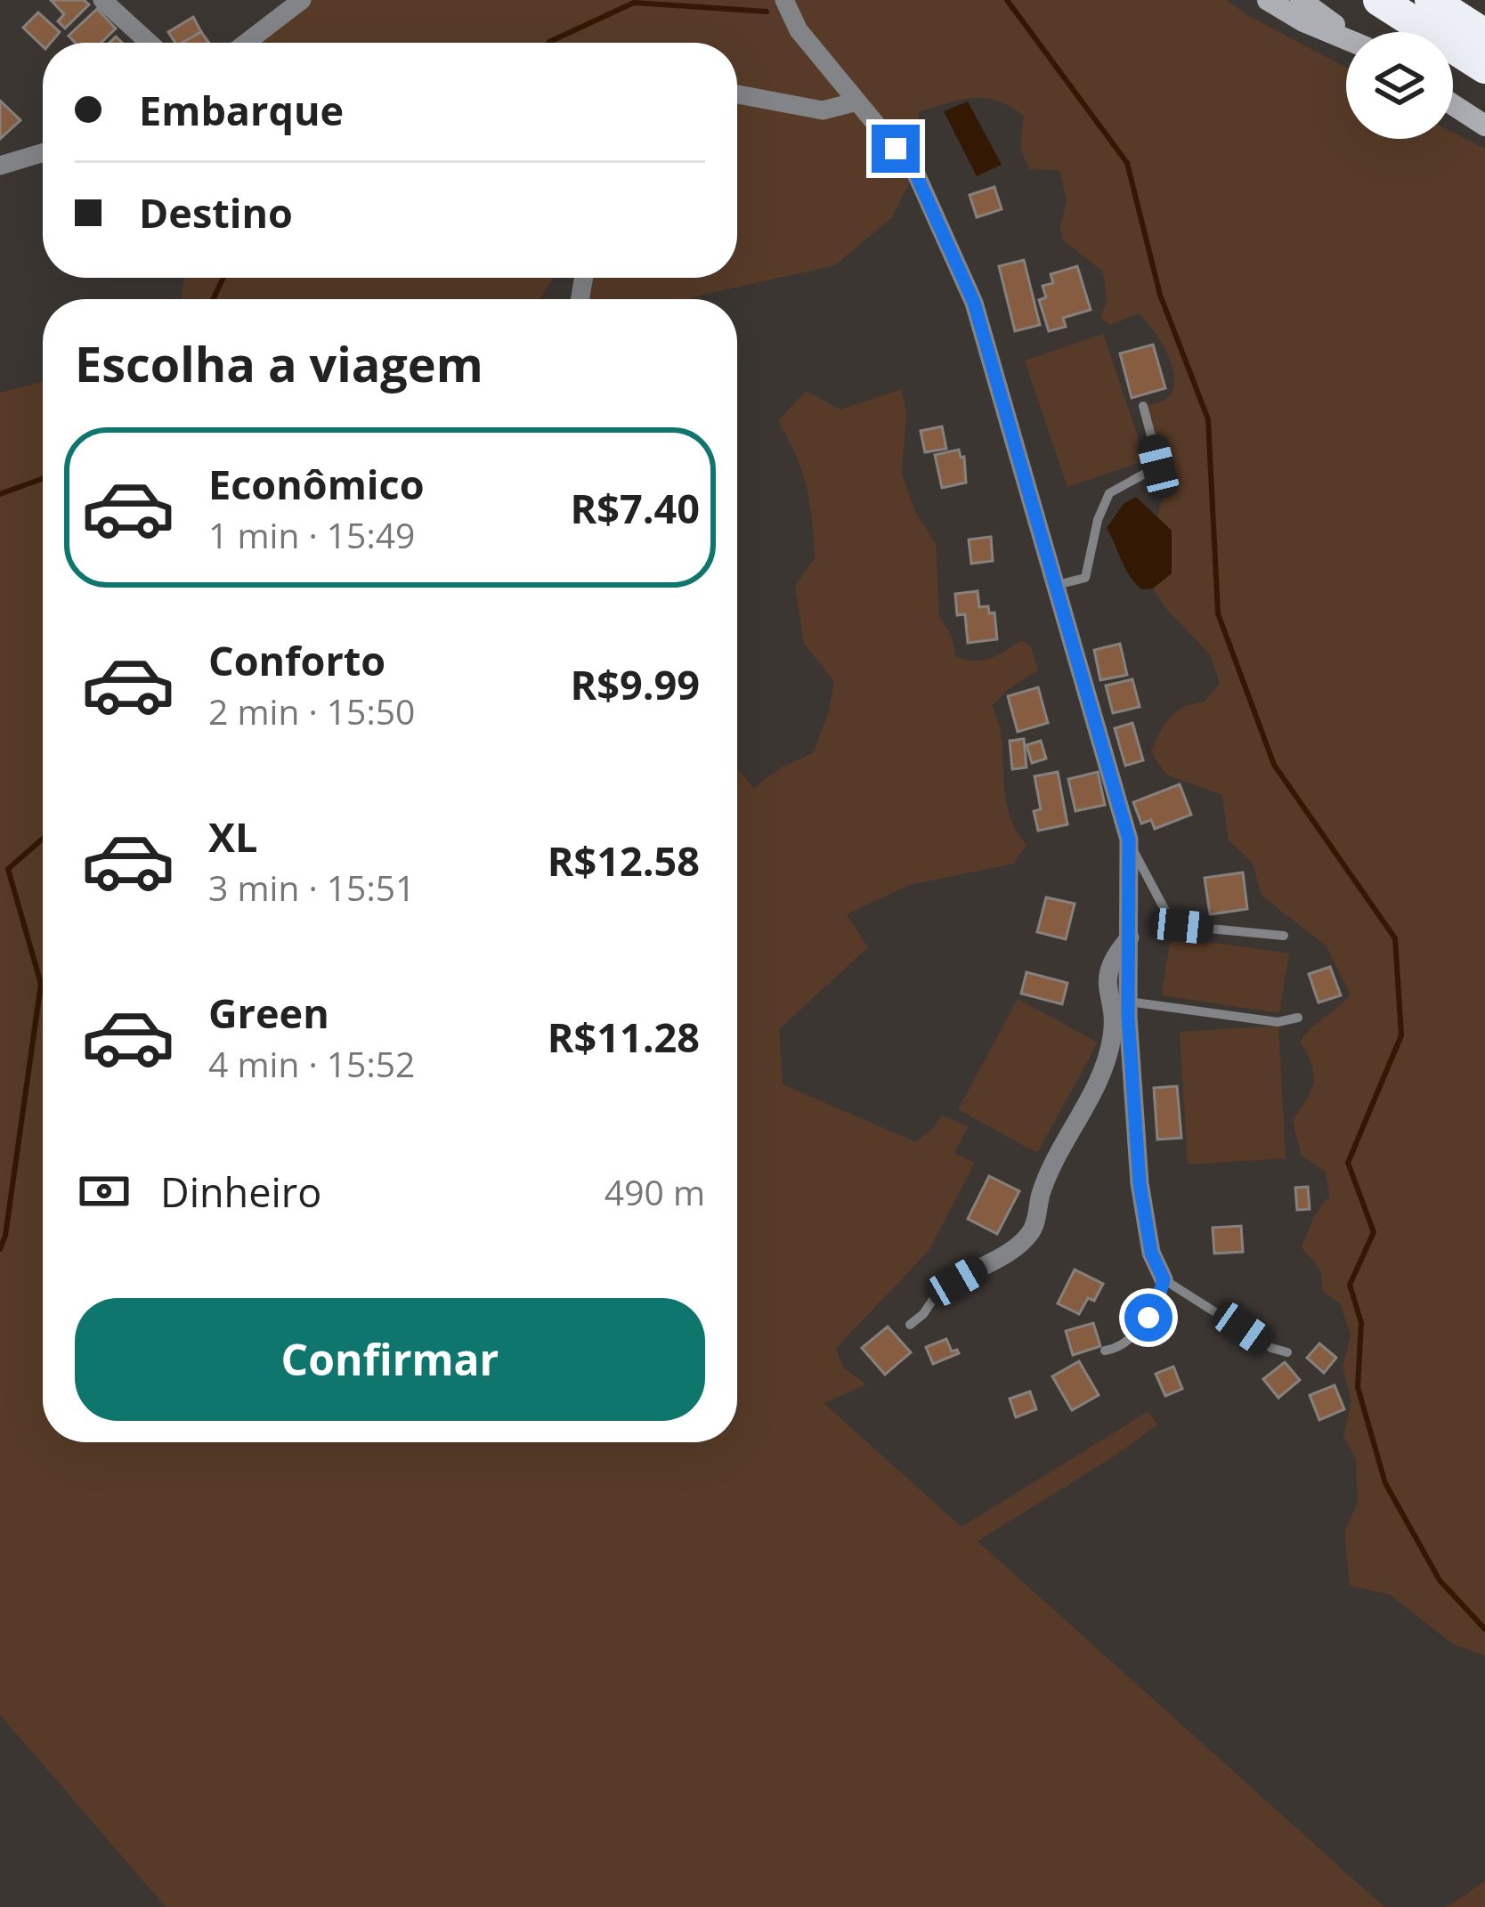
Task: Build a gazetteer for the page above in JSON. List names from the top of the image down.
{
  "page": {
    "banner": ["Embarque", "Destino"],
    "heading": "Escolha a viagem",
    "list": [
      {
        "name": "Econômico",
        "note": "1 min · 15:49",
        "value": "R$7.40"
      },
      {
        "name": "Conforto",
        "note": "2 min · 15:50",
        "value": "R$9.99"
      },
      {
        "name": "XL",
        "note": "3 min · 15:51",
        "value": "R$12.58"
      },
      {
        "name": "Green",
        "note": "4 min · 15:52",
        "value": "R$11.28"
      }
    ],
    "pay": ["Dinheiro", "490 m"],
    "buttons": "Confirmar"
  }
}
